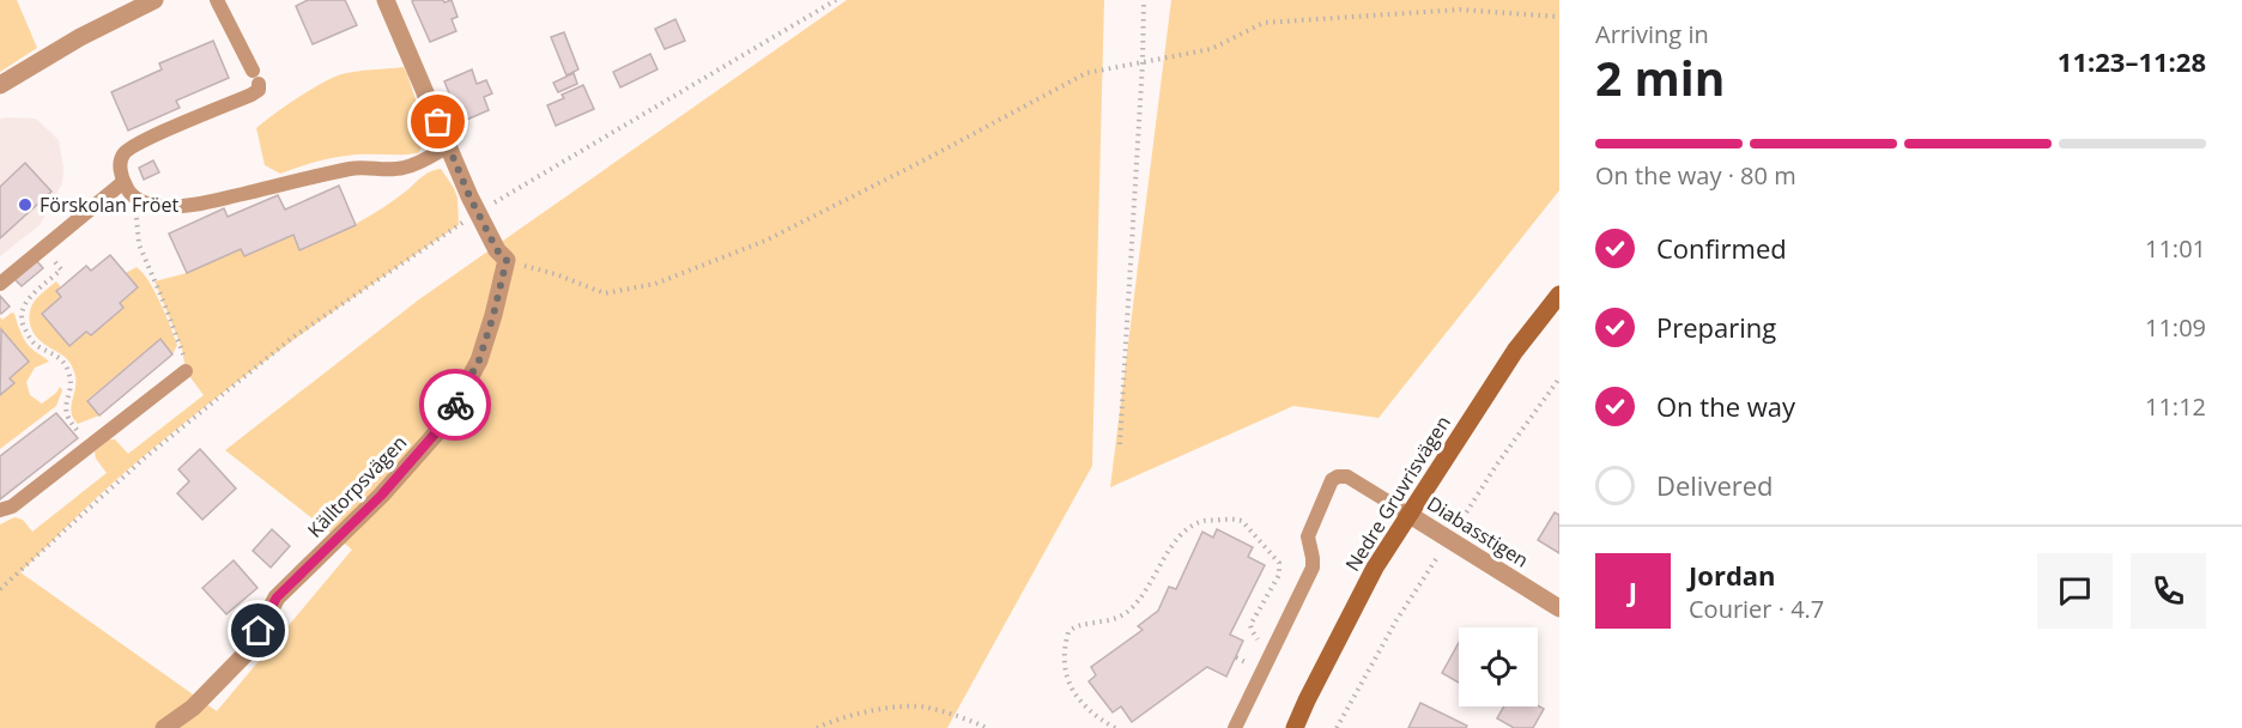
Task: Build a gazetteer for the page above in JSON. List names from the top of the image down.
{
  "streets": {
    "street": ["Källtorpsvägen", "Nedre Gruvrisvägen", "Diabasstigen"]
  },
  "crossings": [
    ["Nedre Gruvrisvägen", "Diabasstigen"]
  ],
  "places": ["Förskolan Fröet"],
  "page": {
    "heading": ["2 min", "Arriving in", "11:23–11:28"],
    "panel": ["Jordan", "Courier · 4.7"],
    "bar": "On the way · 80 m",
    "list": [
      ["Confirmed", "11:01"],
      ["Preparing", "11:09"],
      ["On the way", "11:12"],
      "Delivered"
    ],
    "round": "J"
  }
}
